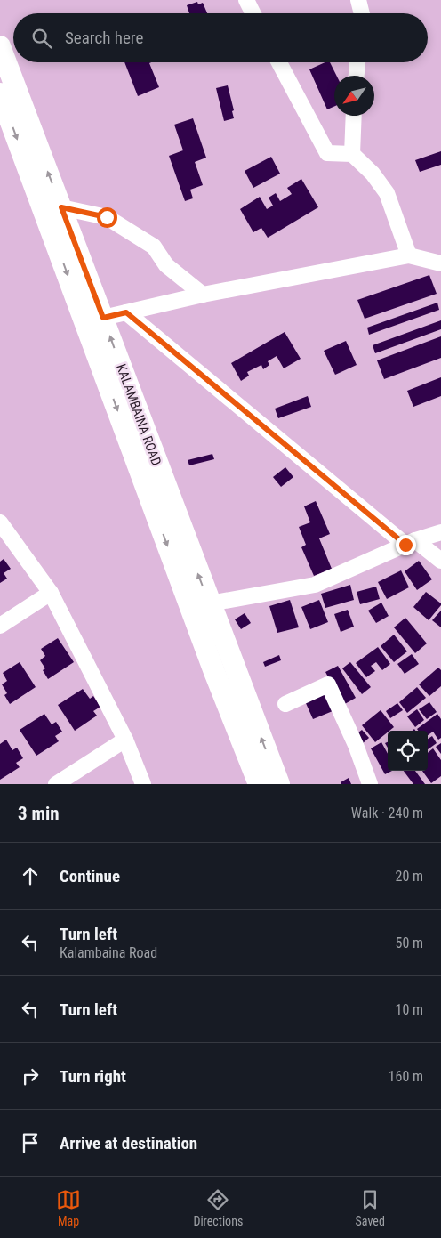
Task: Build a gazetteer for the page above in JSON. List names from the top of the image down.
{
  "streets": {
    "main road": ["KALAMBAINA ROAD"]
  },
  "north": "bottom left",
  "page": {
    "search": "Search here",
    "heading": ["3 min", "Walk · 240 m"],
    "list": [
      ["Continue", "20 m"],
      ["Turn left", "Kalambaina Road", "50 m"],
      ["Turn left", "10 m"],
      ["Turn right", "160 m"],
      "Arrive at destination"
    ],
    "nav": ["Map", "Directions", "Saved"]
  }
}
